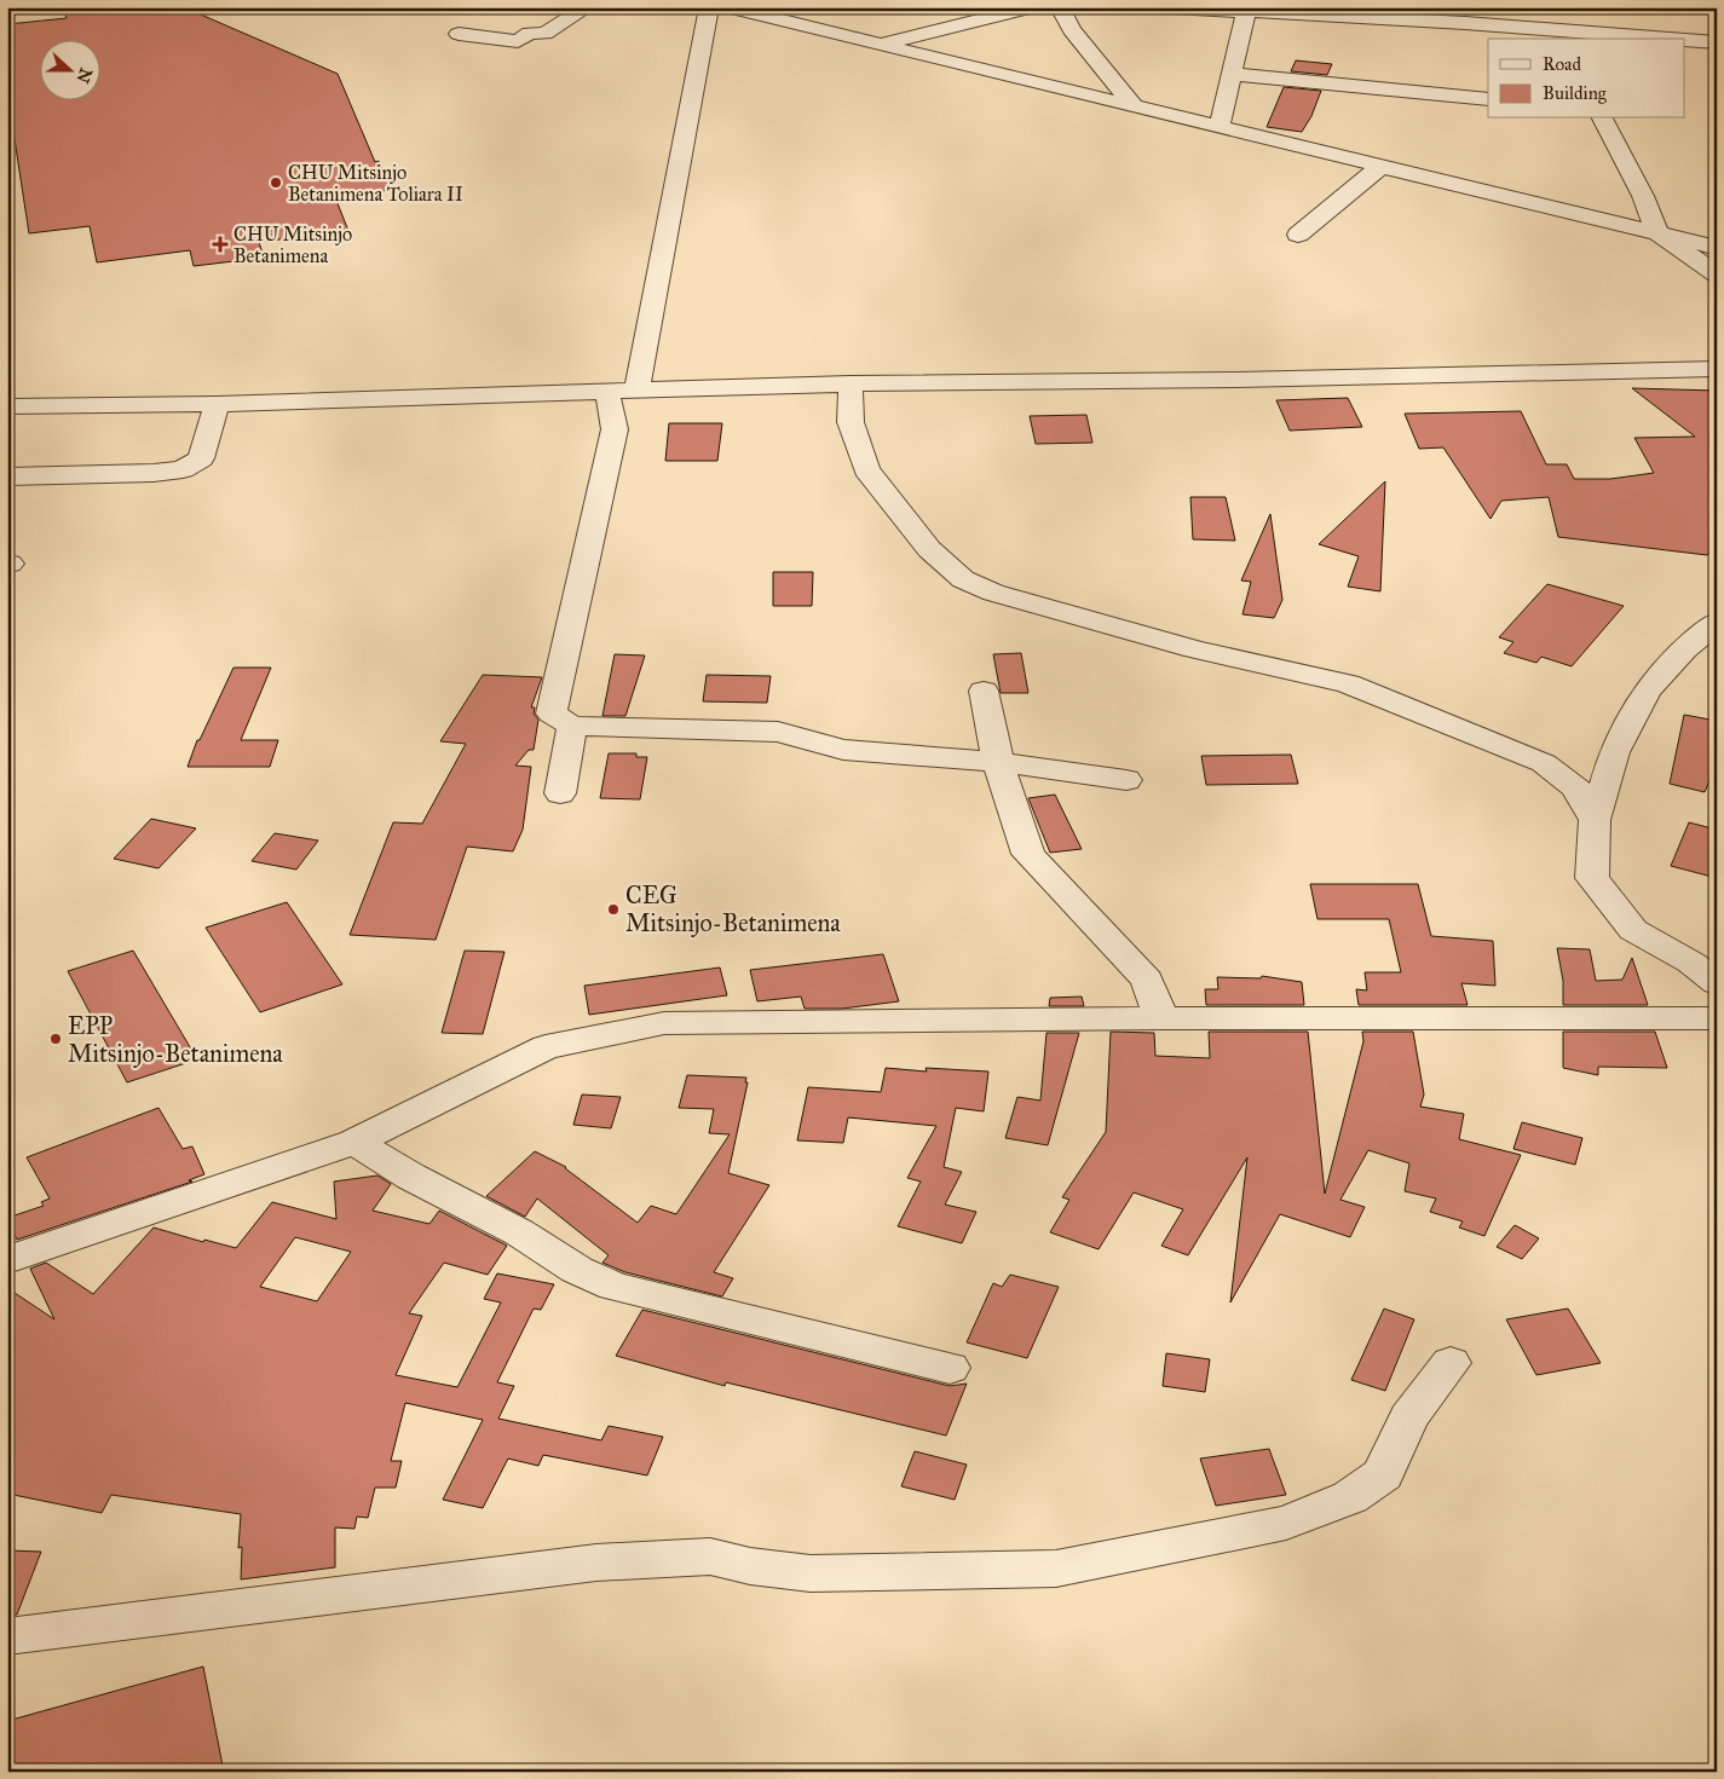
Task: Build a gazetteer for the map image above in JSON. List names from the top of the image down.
{
  "places": {
    "other": ["CHU Mitsinjo Betanimena Toliara II", "CEG Mitsinjo-Betanimena", "EPP Mitsinjo-Betanimena"],
    "health": ["CHU Mitsinjo Betanimena"]
  },
  "legend": ["Road", "Building"],
  "north": "right"
}
